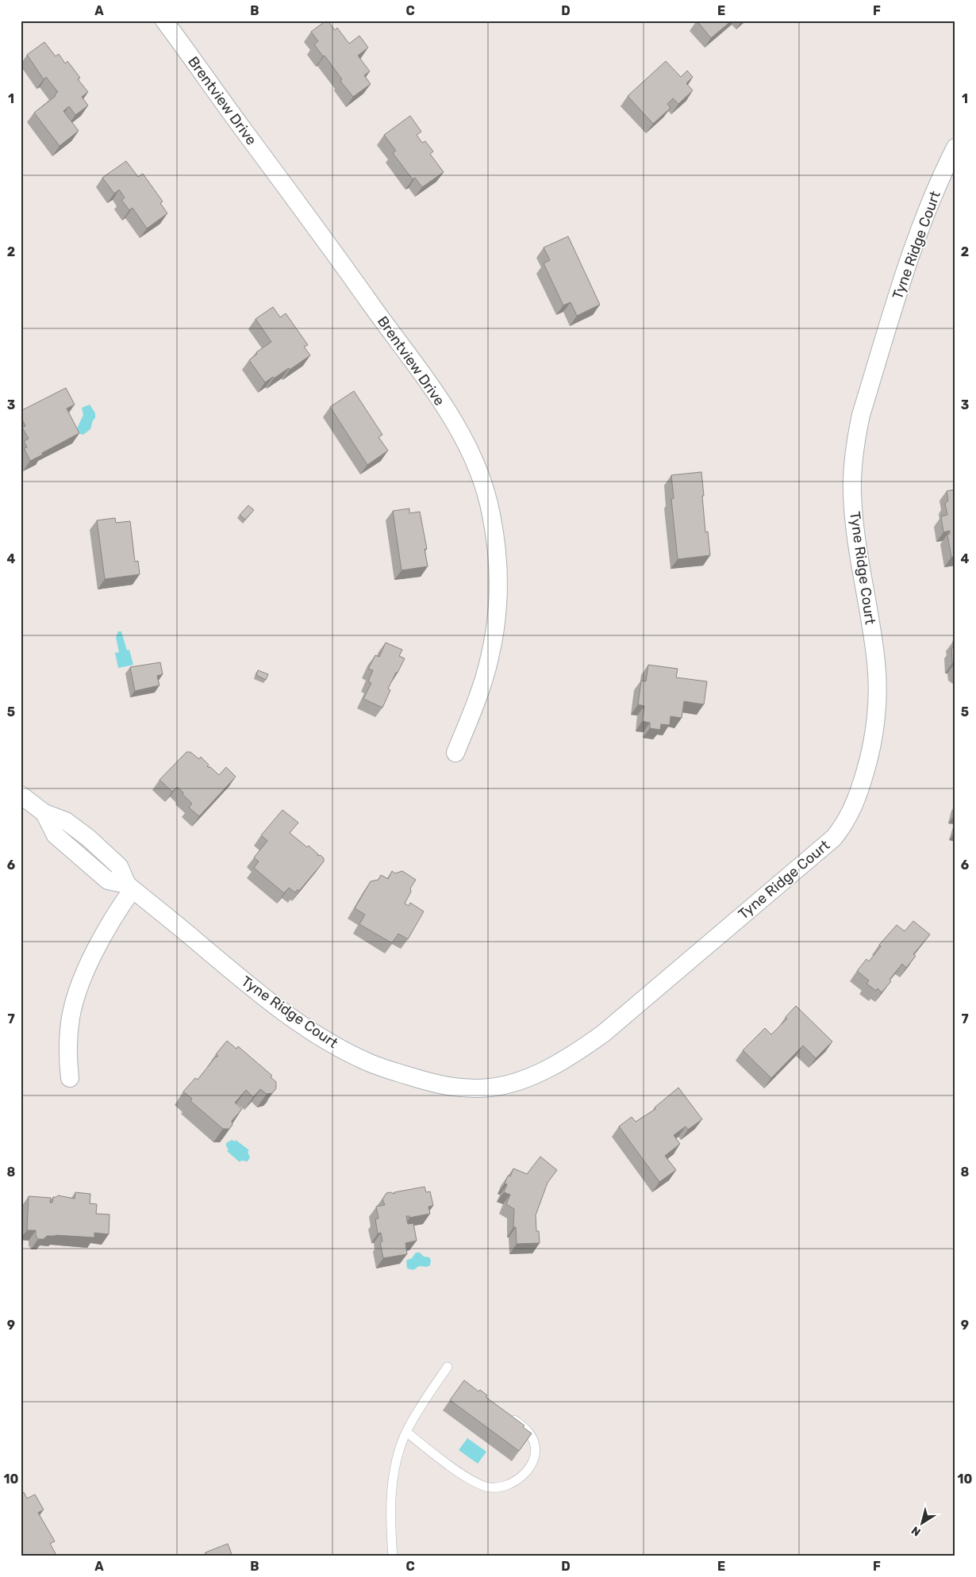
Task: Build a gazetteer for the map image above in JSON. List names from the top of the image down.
{
  "streets": {
    "street": ["Brentview Drive", "Tyne Ridge Court"]
  },
  "north": "bottom left",
  "grid": {
    "columns": [
      "A",
      "B",
      "C",
      "D",
      "E",
      "F"
    ],
    "rows": [
      "1",
      "2",
      "3",
      "4",
      "5",
      "6",
      "7",
      "8",
      "9",
      "10"
    ]
  }
}
